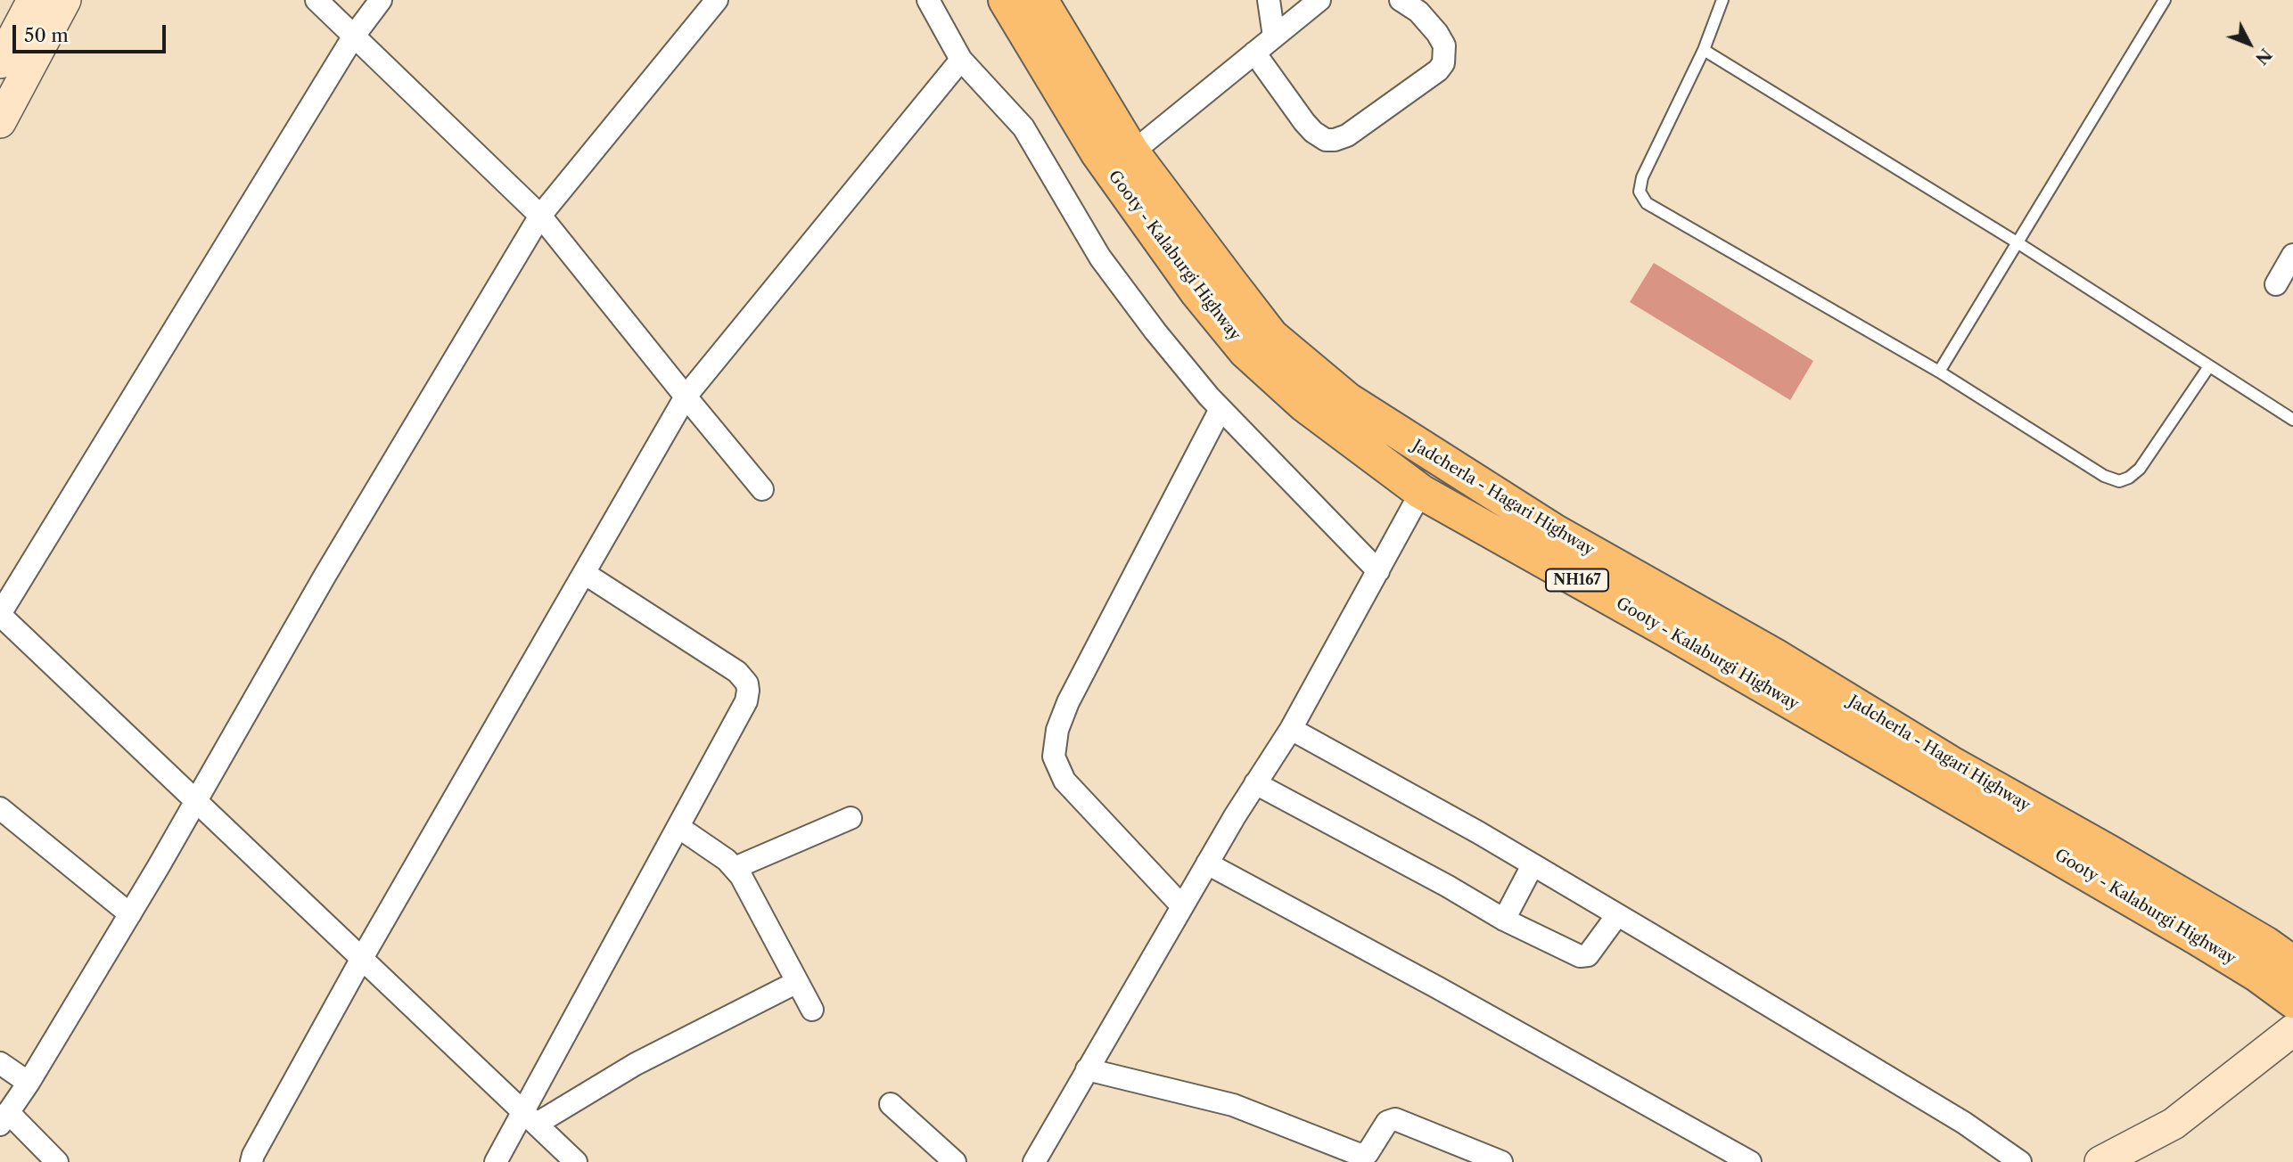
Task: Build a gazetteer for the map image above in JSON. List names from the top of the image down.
{
  "streets": {
    "highway": ["Gooty - Kalaburgi Highway", "Jadcherla - Hagari Highway", "NH167"]
  },
  "scale_bar": "50 m",
  "north": "bottom right"
}
